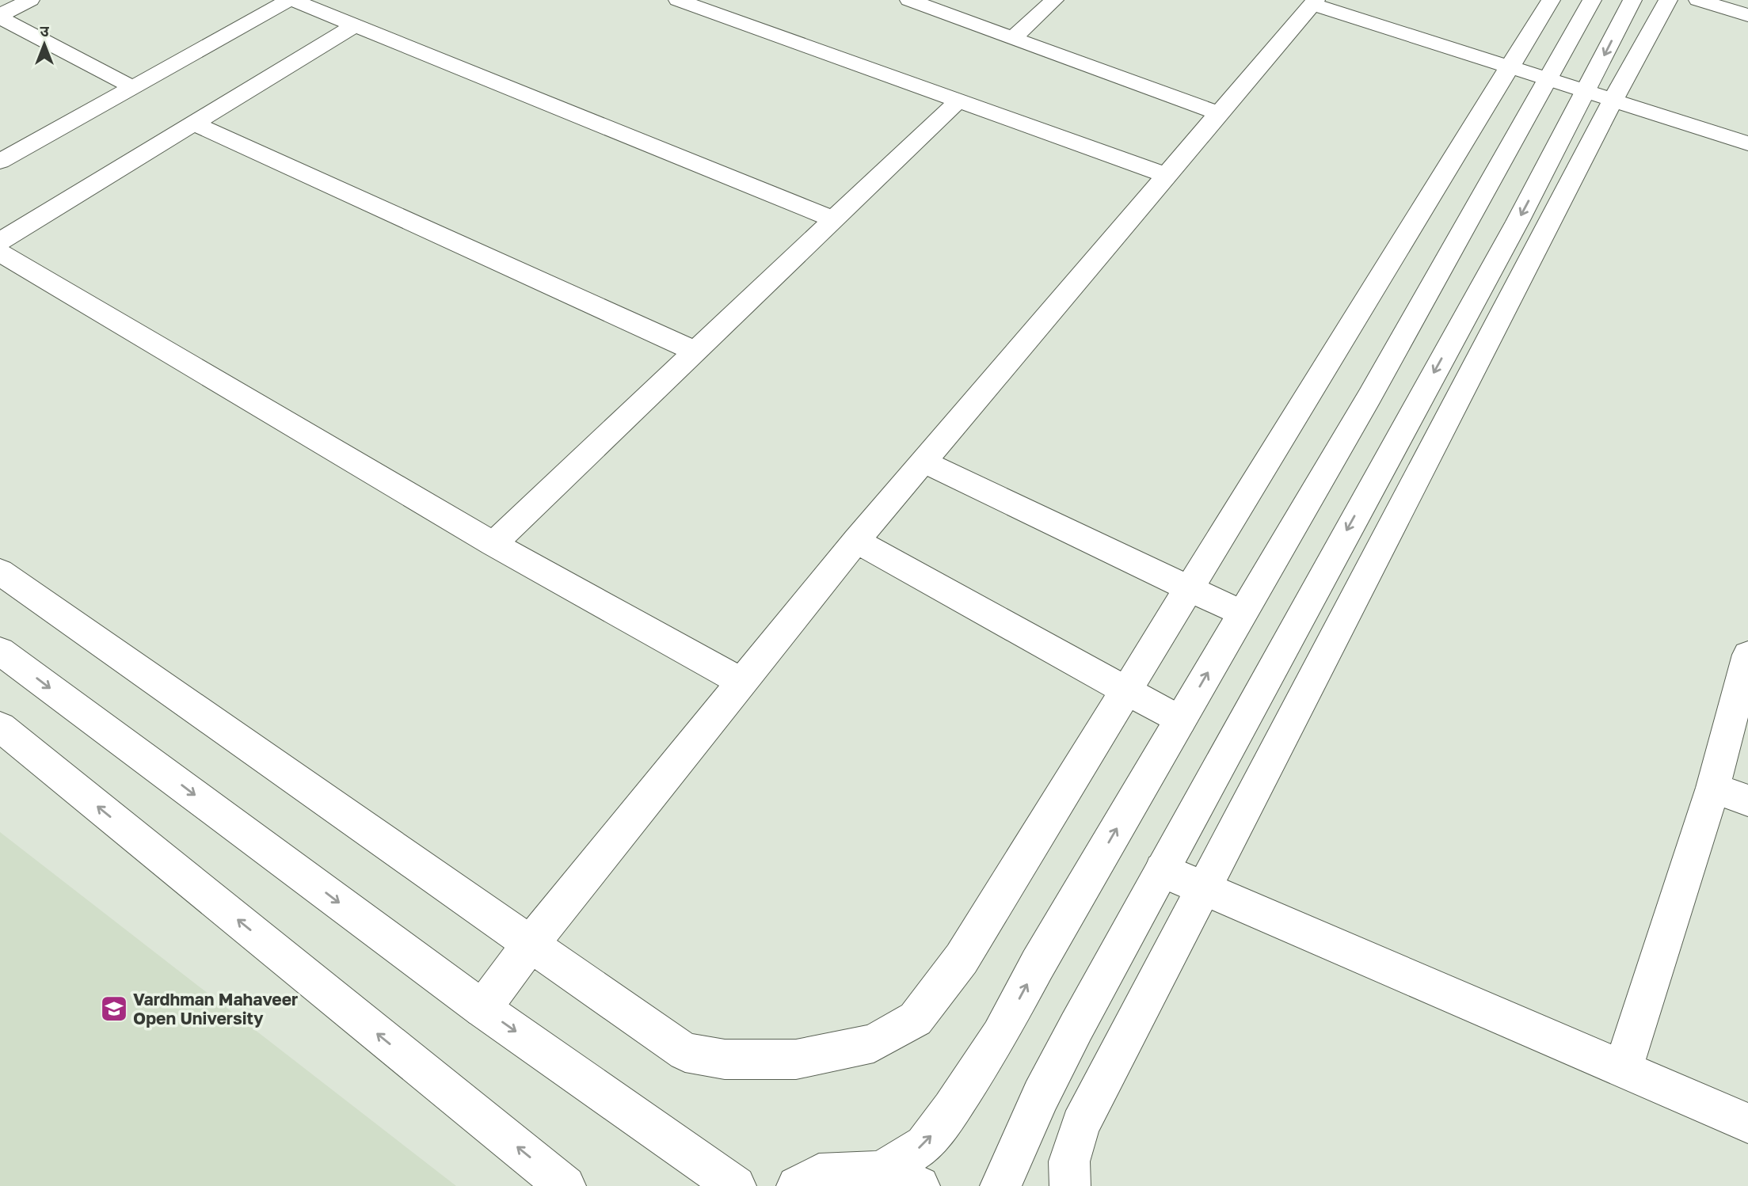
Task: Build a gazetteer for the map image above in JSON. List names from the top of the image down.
{
  "places": {
    "school or university": ["Vardhman Mahaveer Open University"]
  },
  "north": "top"
}
